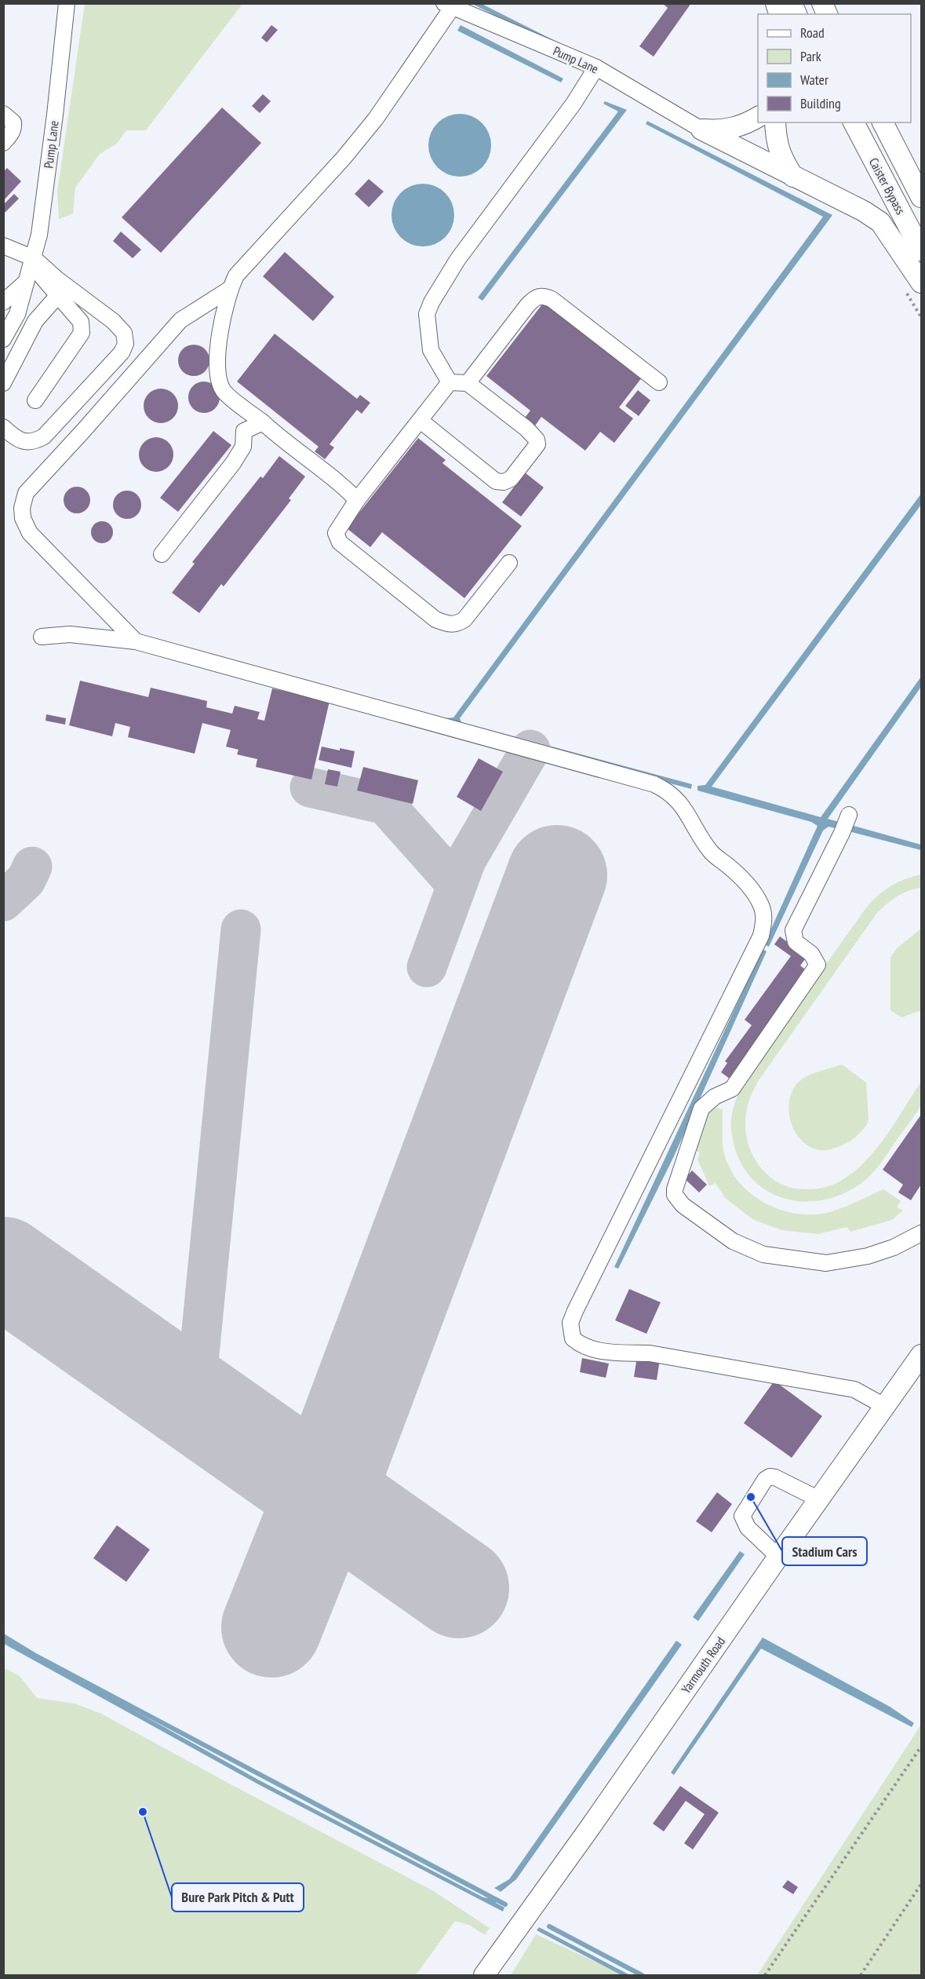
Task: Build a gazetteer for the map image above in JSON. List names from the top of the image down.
{
  "streets": {
    "main road": ["Caister Bypass", "Yarmouth Road"],
    "street": ["Pump Lane"]
  },
  "places": ["Stadium Cars", "Bure Park Pitch & Putt"],
  "legend": [
    "Road",
    "Park",
    "Water",
    "Building"
  ]
}
